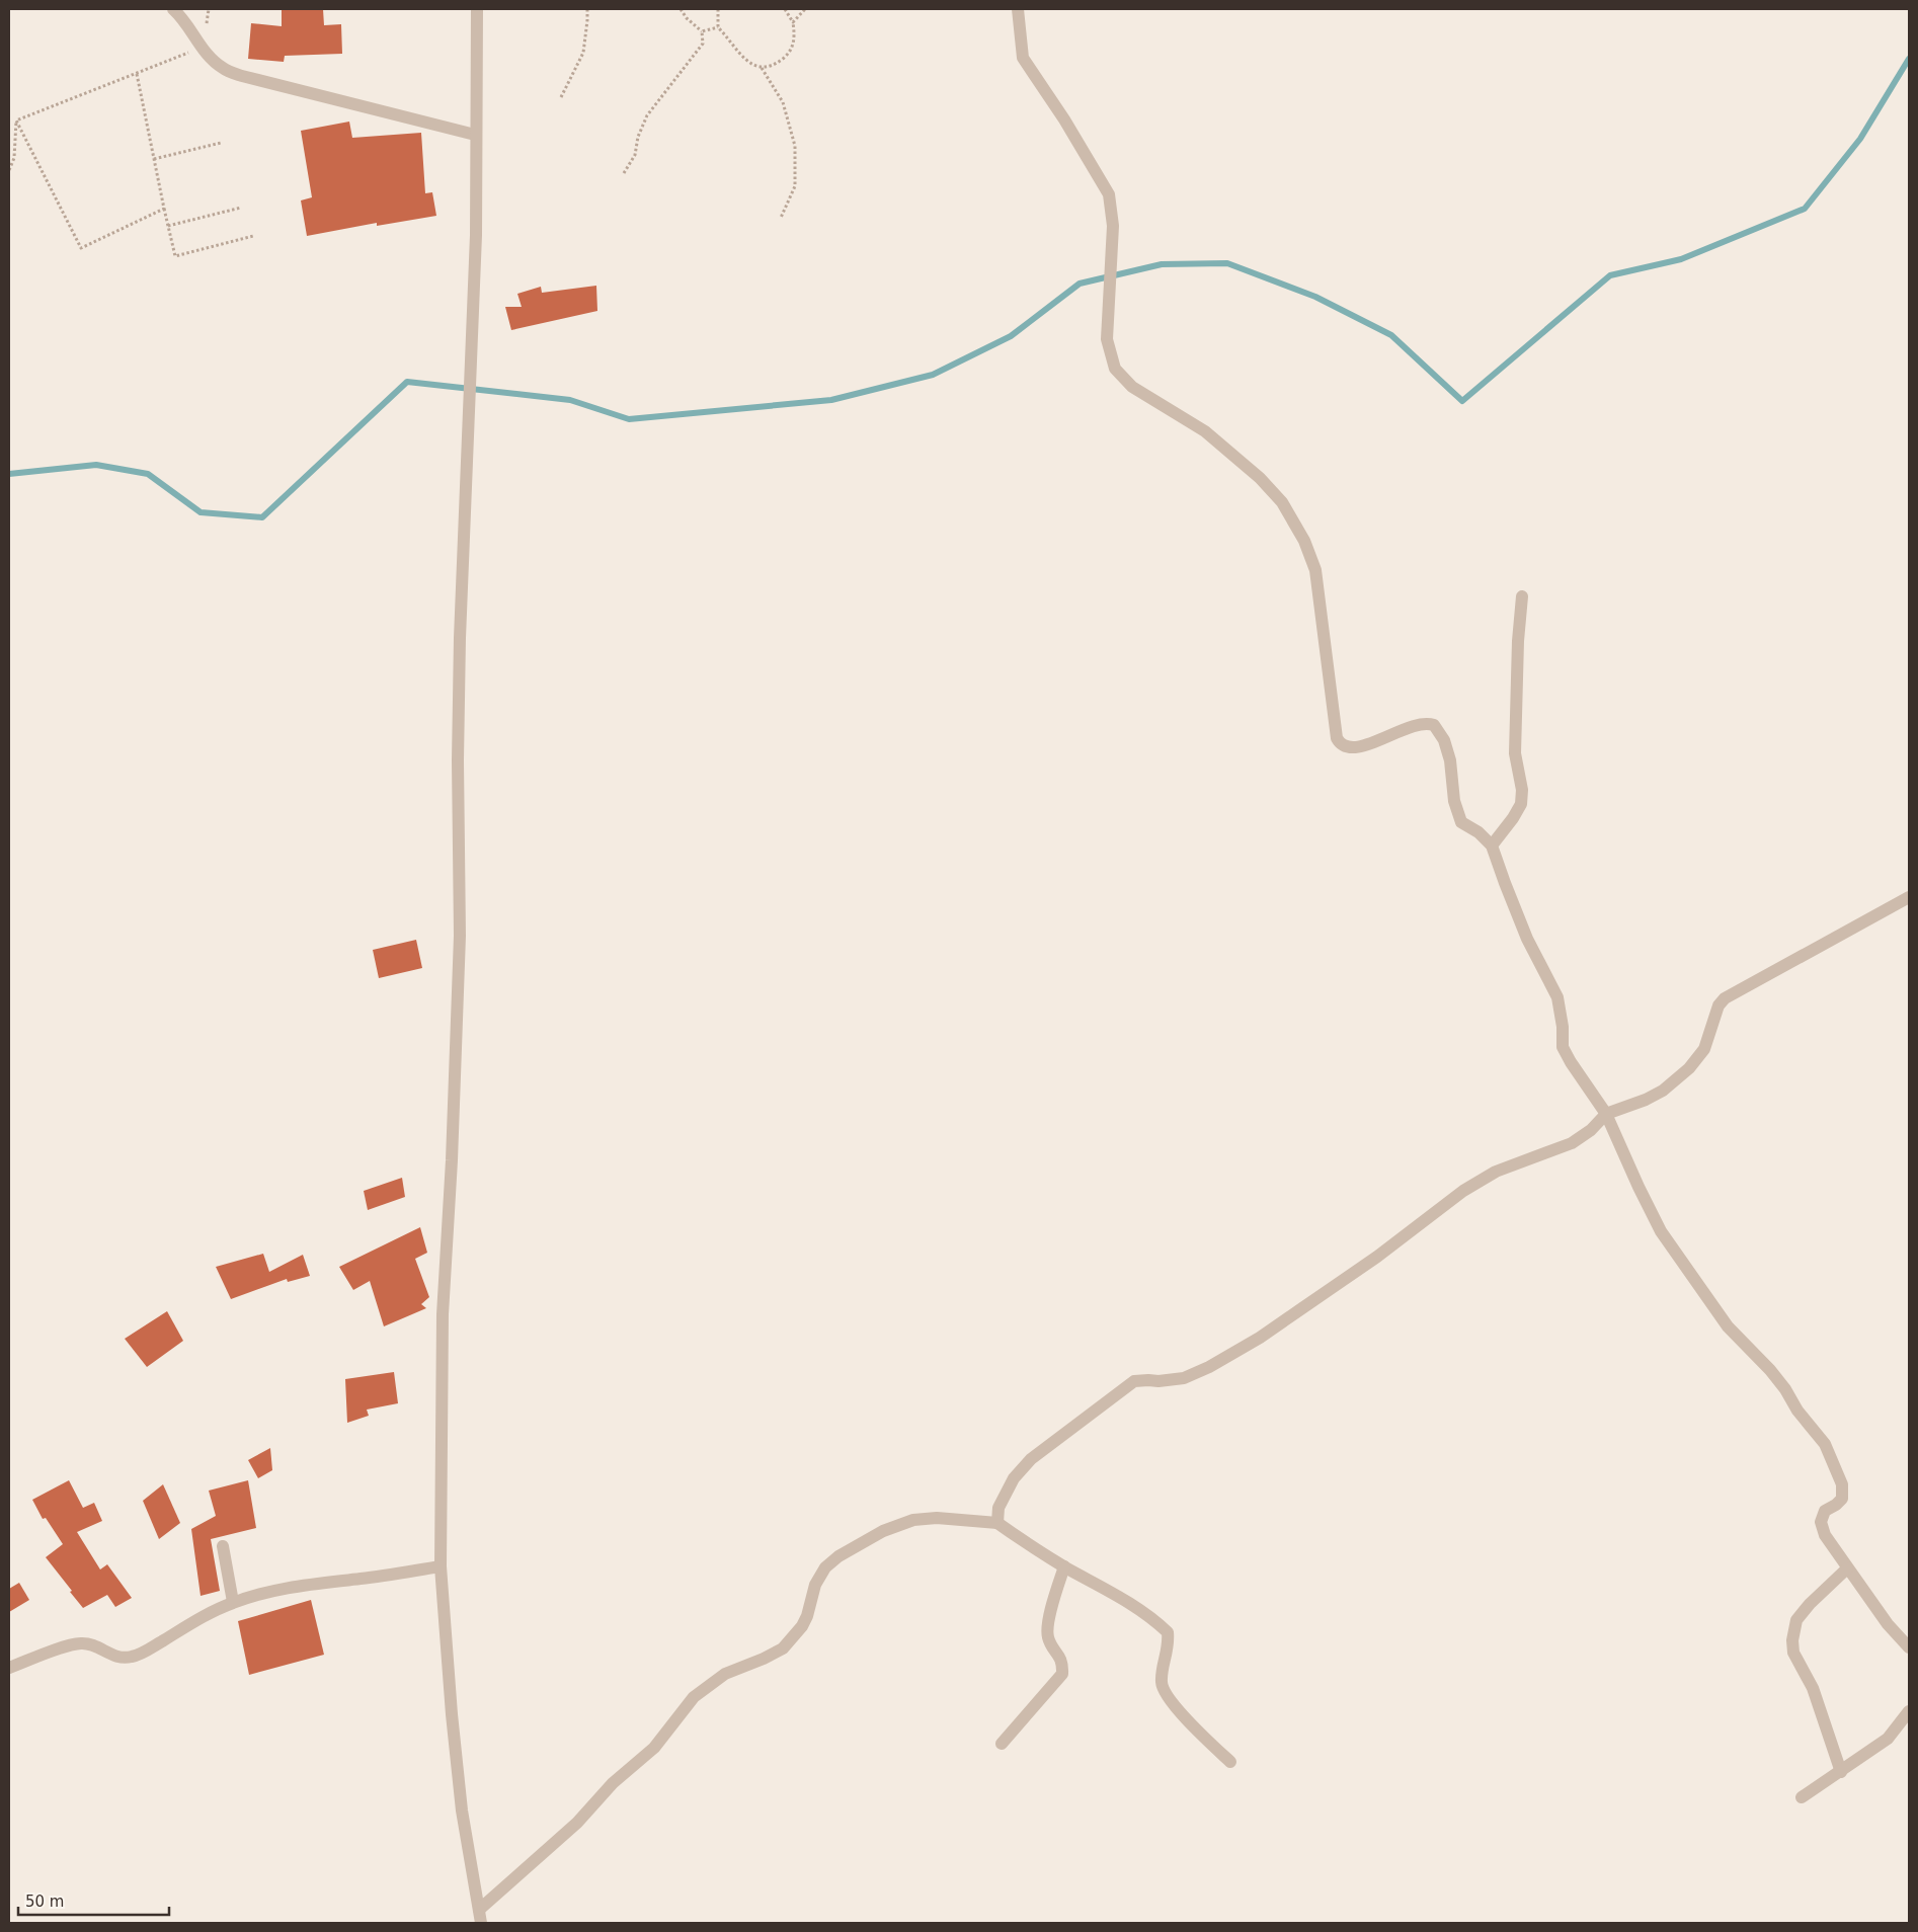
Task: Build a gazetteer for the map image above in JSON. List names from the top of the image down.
{
  "scale_bar": "50 m"
}
